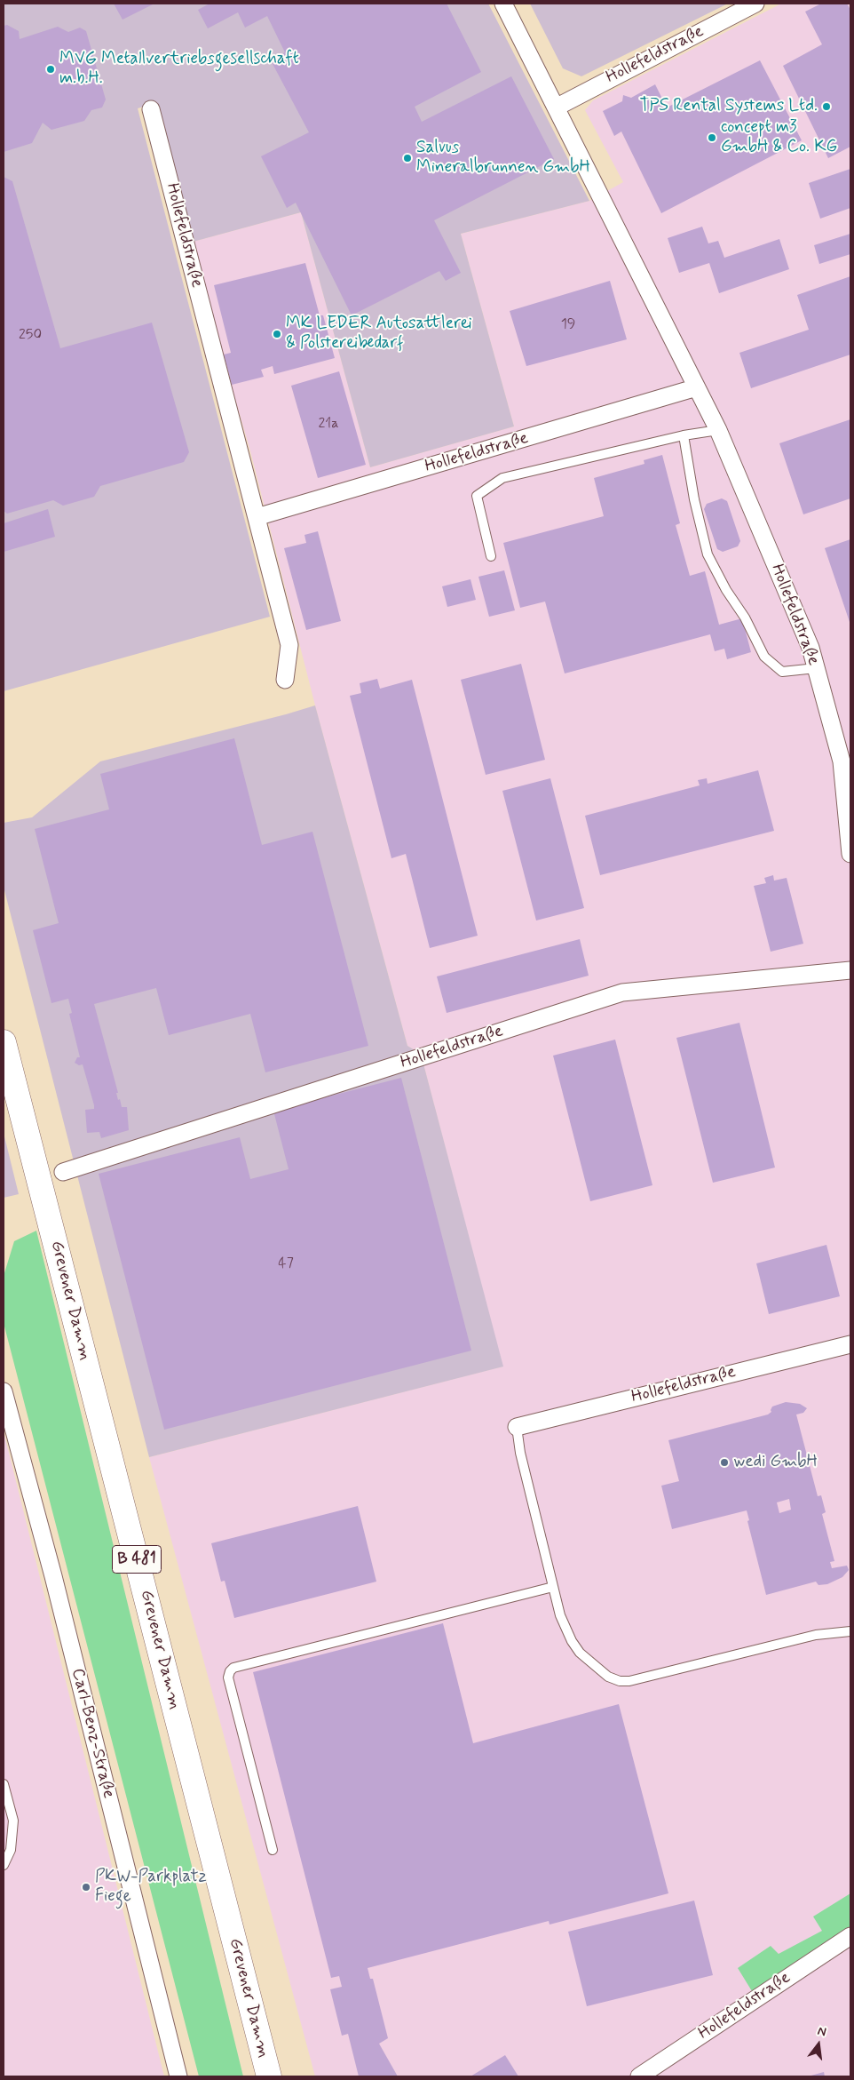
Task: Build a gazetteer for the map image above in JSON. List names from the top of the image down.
{
  "streets": {
    "main road": ["Grevener Damm", "B 481"],
    "street": ["Hollefeldstraße", "Carl-Benz-Straße"]
  },
  "places": [
    "MVG Metallvertriebsgesellschaft m.b.H.",
    "TPS Rental Systems Ltd.",
    "concept m3 GmbH & Co. KG",
    "Salvus Mineralbrunnen GmbH",
    "MK LEDER Autosattlerei & Polstereibedarf",
    "wedi GmbH",
    "PKW-Parkplatz Fiege"
  ],
  "house_numbers": [
    "19",
    "250",
    "21a",
    "47"
  ],
  "north": "top"
}
